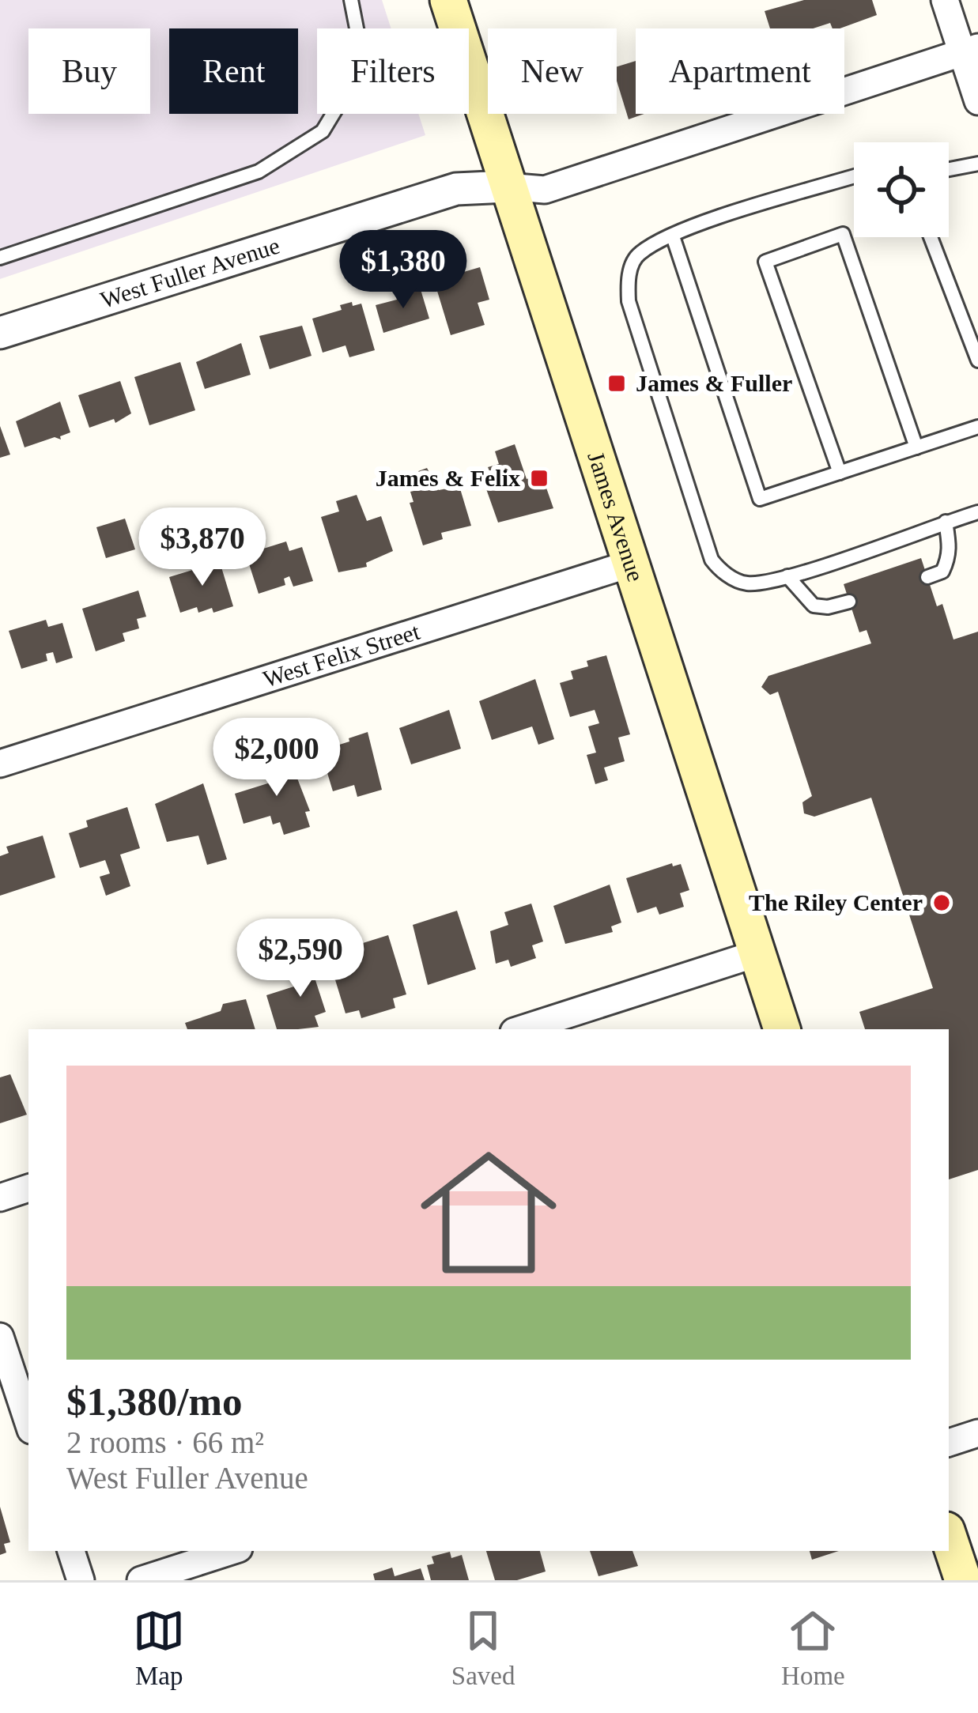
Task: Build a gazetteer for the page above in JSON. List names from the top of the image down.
{
  "streets": {
    "main road": ["James Avenue"],
    "street": ["West Fuller Avenue", "West Felix Street"]
  },
  "crossings": [
    ["West Fuller Avenue", "James Avenue"],
    ["James Avenue", "West Felix Street"]
  ],
  "places": {
    "transit": ["James & Fuller", "James & Felix"],
    "other": ["The Riley Center"]
  },
  "page": {
    "chip": [
      "Buy",
      "Rent",
      "Filters",
      "New",
      "Apartment"
    ],
    "price": [
      "$1,380",
      "$3,870",
      "$2,000",
      "$2,590"
    ],
    "list": [
      {
        "name": "$1,380/mo",
        "note": "2 rooms · 66 m² · West Fuller Avenue"
      }
    ],
    "tabs": ["Map", "Saved", "Home"]
  }
}
